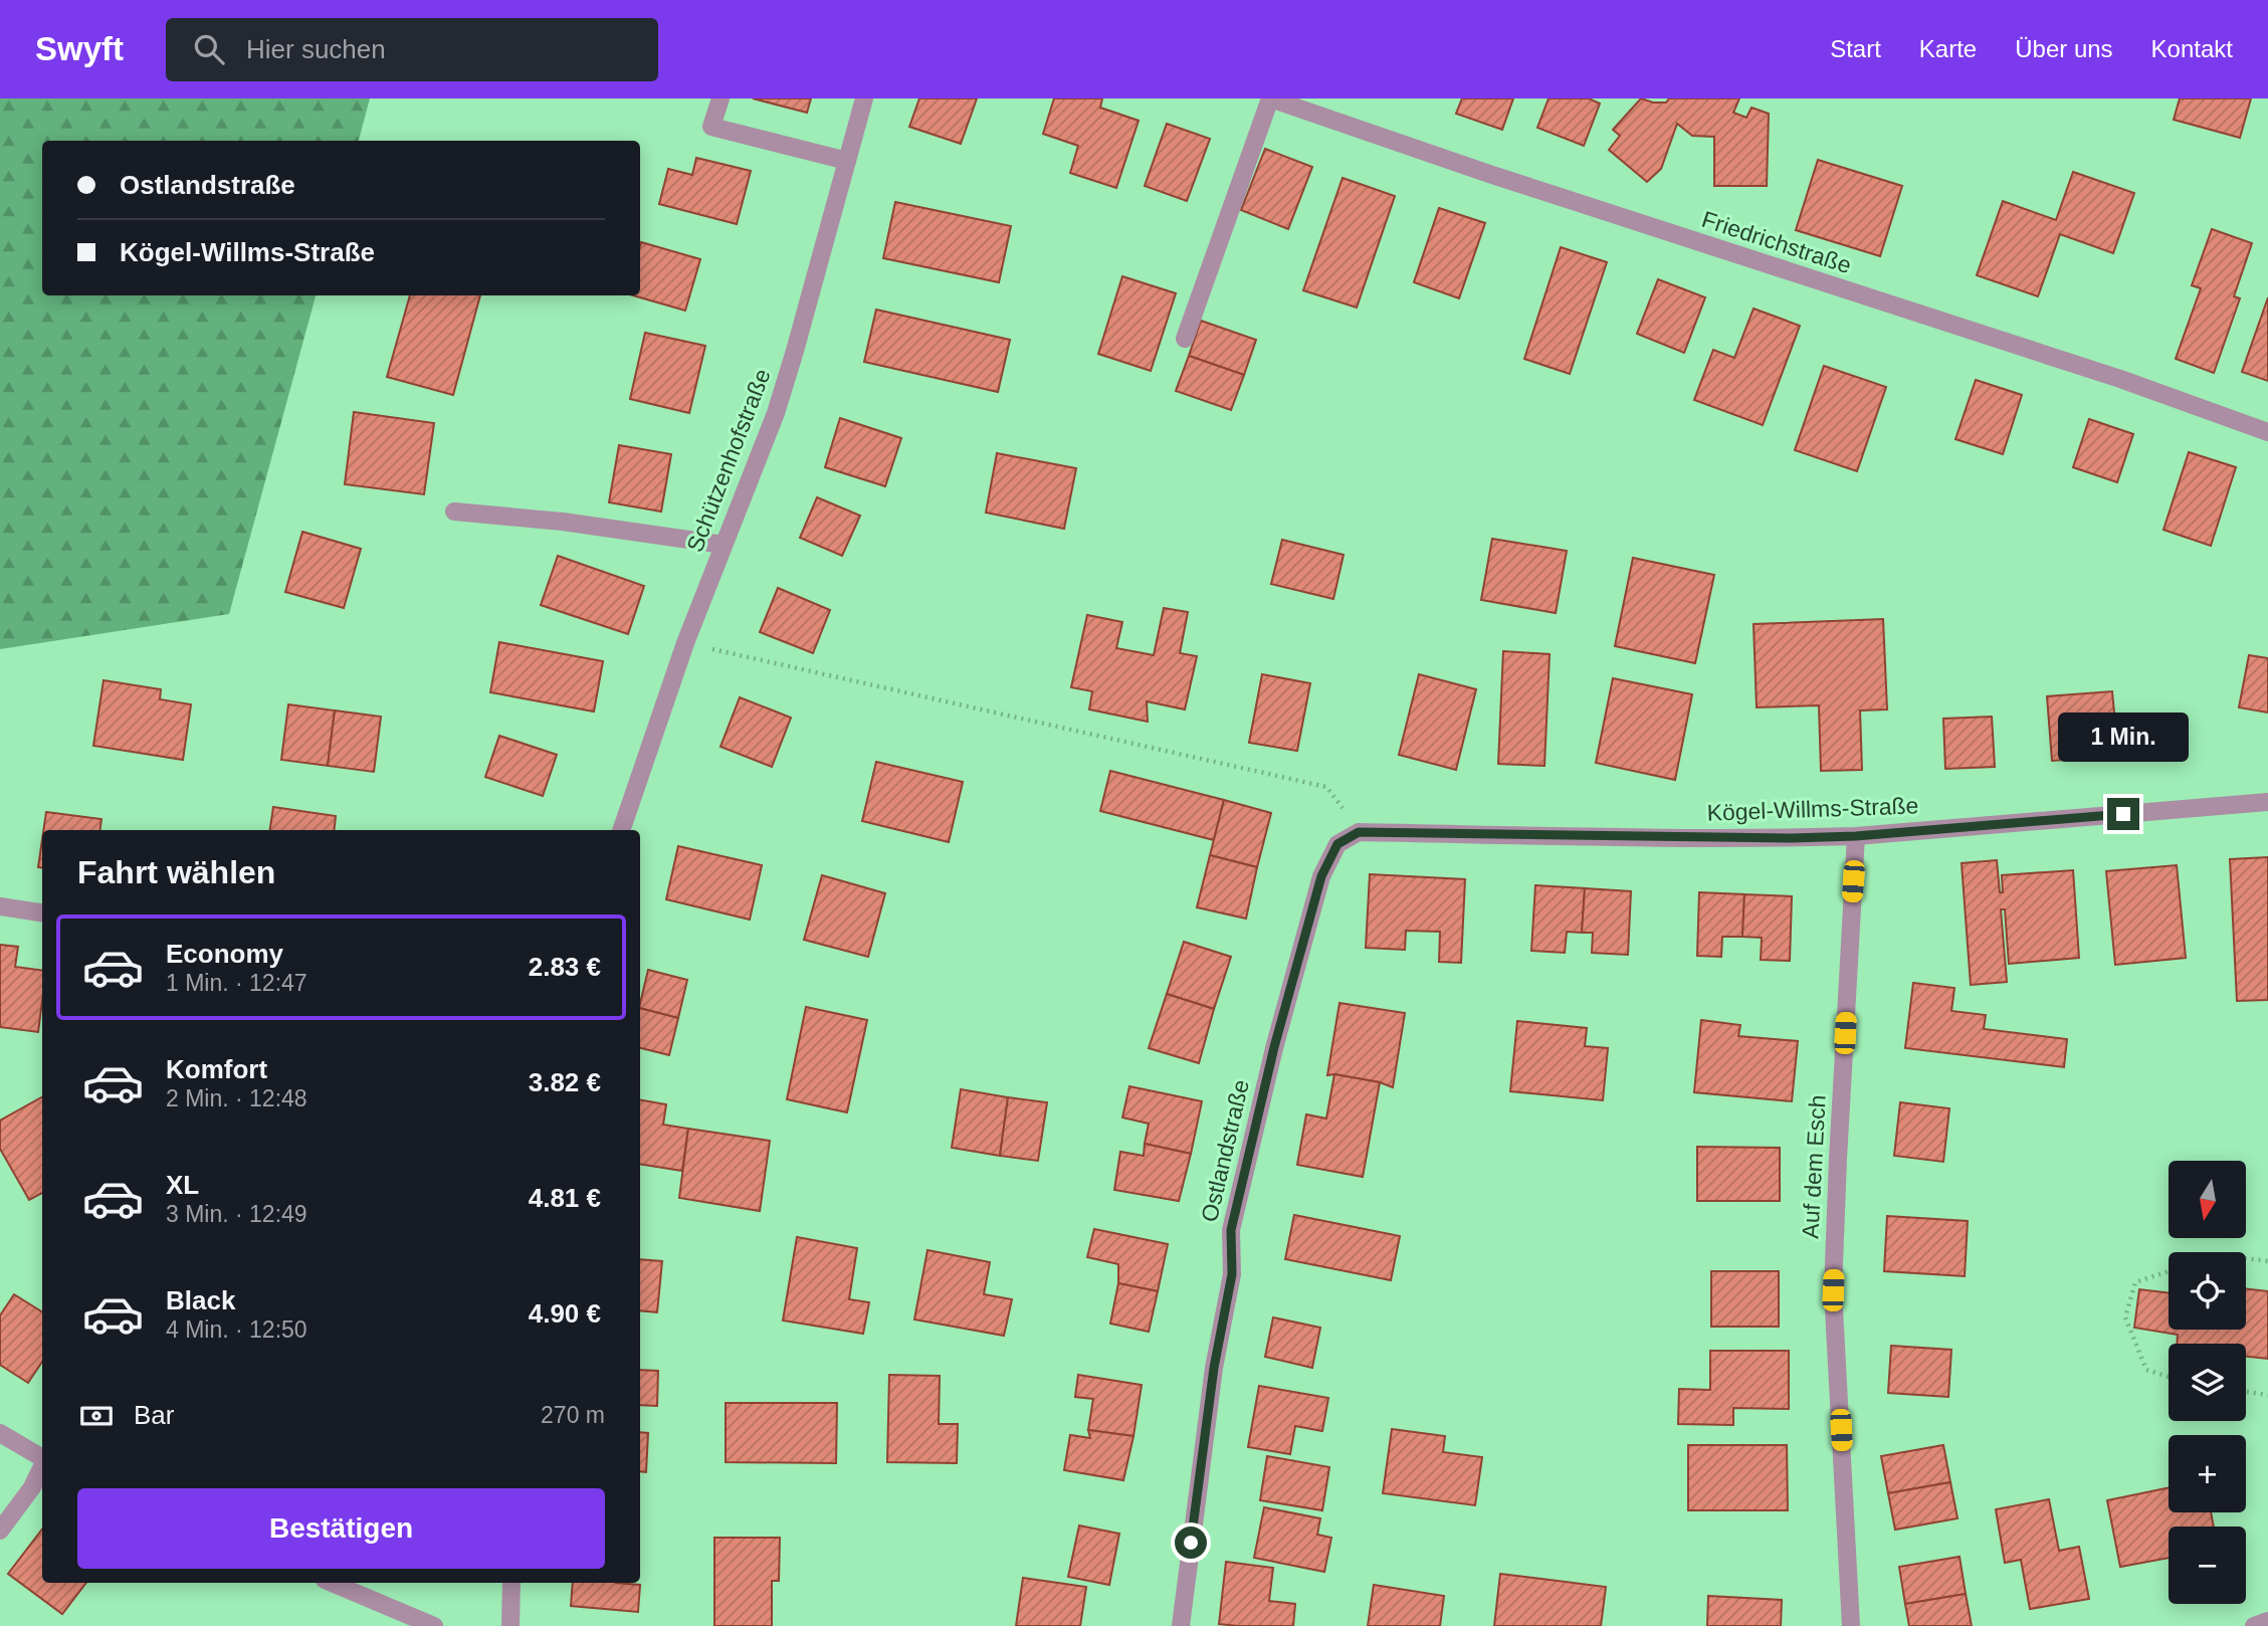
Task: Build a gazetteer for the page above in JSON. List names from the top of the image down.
{
  "streets": {
    "street": [
      "Friedrichstraße",
      "Schützenhofstraße",
      "Kögel-Willms-Straße",
      "Ostlandstraße",
      "Auf dem Esch"
    ]
  },
  "crossings": [
    ["Kögel-Willms-Straße", "Ostlandstraße"],
    ["Kögel-Willms-Straße", "Auf dem Esch"]
  ],
  "north": "bottom",
  "page": {
    "header": "Swyft",
    "search": "Hier suchen",
    "nav": [
      "Start",
      "Karte",
      "Über uns",
      "Kontakt"
    ],
    "banner": ["Ostlandstraße", "Kögel-Willms-Straße"],
    "bubble": "1 Min.",
    "heading": "Fahrt wählen",
    "list": [
      {
        "name": "Economy",
        "note": "1 Min. · 12:47",
        "value": "2.83 €"
      },
      {
        "name": "Komfort",
        "note": "2 Min. · 12:48",
        "value": "3.82 €"
      },
      {
        "name": "XL",
        "note": "3 Min. · 12:49",
        "value": "4.81 €"
      },
      {
        "name": "Black",
        "note": "4 Min. · 12:50",
        "value": "4.90 €"
      }
    ],
    "map_buttons": ["+", "−"],
    "pay": ["Bar", "270 m"],
    "buttons": "Bestätigen"
  }
}
